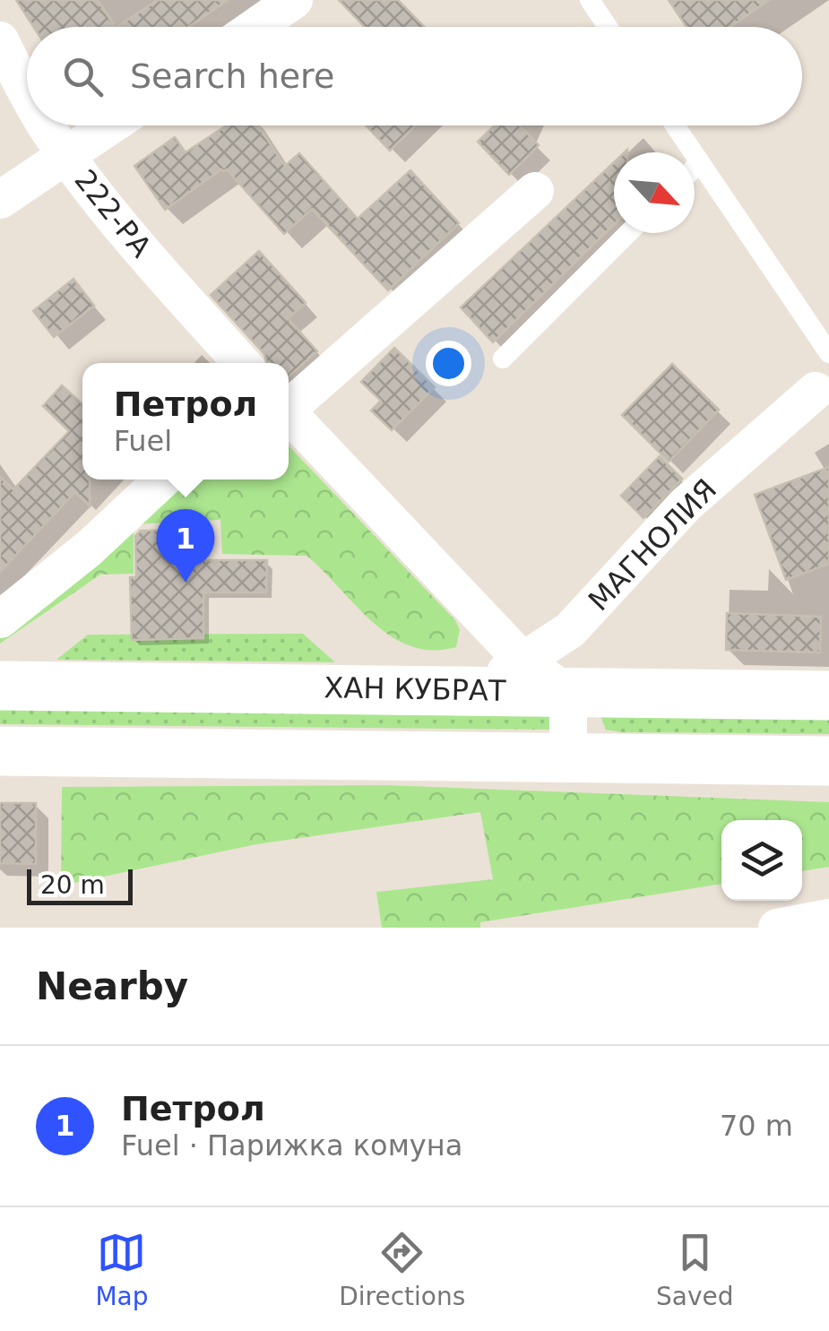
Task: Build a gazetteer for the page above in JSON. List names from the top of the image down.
{
  "streets": {
    "street": ["222-РА", "МАГНОЛИЯ", "ХАН КУБРАТ"]
  },
  "crossings": [
    ["МАГНОЛИЯ", "ХАН КУБРАТ"]
  ],
  "scale_bar": "20 m",
  "north": "bottom right",
  "page": {
    "search": "Search here",
    "popup": ["Петрол", "Fuel"],
    "pins": "1",
    "scale": "20 m",
    "heading": "Nearby",
    "list": [
      {
        "mark": "1",
        "name": "Петрол",
        "note": "Fuel · Парижка комуна",
        "value": "70 m"
      }
    ],
    "nav": ["Map", "Directions", "Saved"]
  }
}
